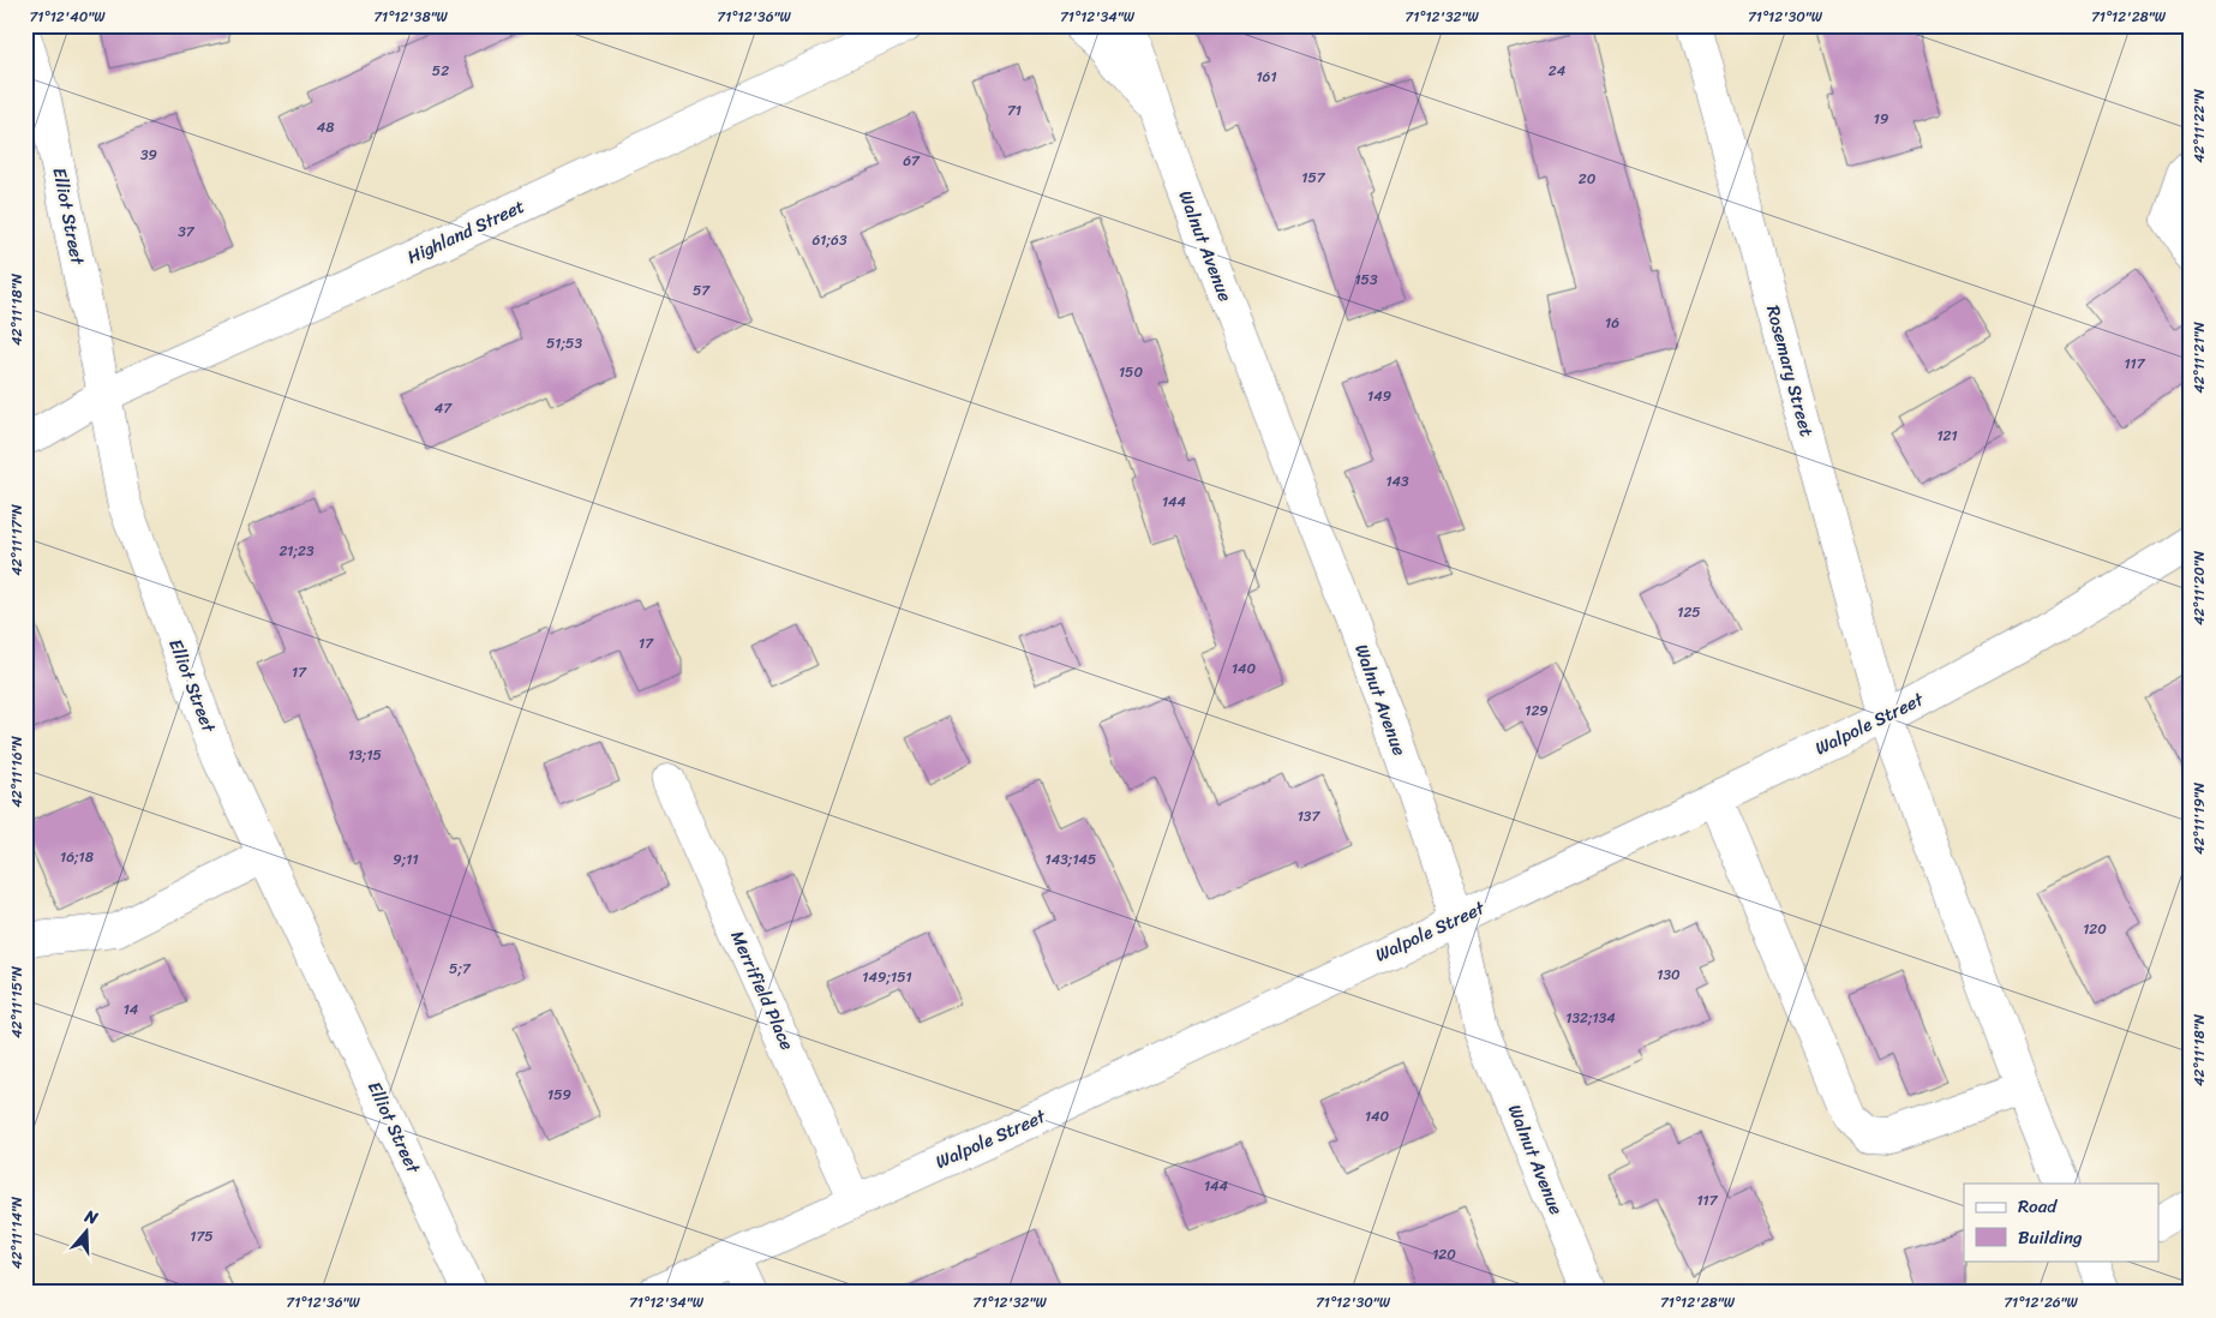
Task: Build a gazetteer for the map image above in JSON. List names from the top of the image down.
{
  "streets": {
    "street": [
      "Elliot Street",
      "Highland Street",
      "Walnut Avenue",
      "Rosemary Street",
      "Walpole Street",
      "Merrifield Place"
    ]
  },
  "crossings": [
    ["Elliot Street", "Highland Street"],
    ["Walnut Avenue", "Walpole Street"],
    ["Rosemary Street", "Walpole Street"],
    ["Walpole Street", "Merrifield Place"]
  ],
  "house_numbers": [
    "52",
    "24",
    "161",
    "71",
    "19",
    "48",
    "39",
    "67",
    "157",
    "20",
    "37",
    "61;63",
    "153",
    "57",
    "16",
    "51;53",
    "117",
    "150",
    "149",
    "47",
    "121",
    "143",
    "144",
    "21;23",
    "125",
    "17",
    "140",
    "17",
    "129",
    "13;15",
    "137",
    "16;18",
    "9;11",
    "143;145",
    "120",
    "5;7",
    "130",
    "149;151",
    "14",
    "132;134",
    "159",
    "140",
    "144",
    "117",
    "175",
    "120"
  ],
  "legend": ["Road", "Building"],
  "north": "top",
  "coordinates": [
    "71°12'40\"W",
    "71°12'38\"W",
    "71°12'36\"W",
    "71°12'34\"W",
    "71°12'32\"W",
    "71°12'30\"W",
    "71°12'28\"W",
    "42°11'22\"N",
    "42°11'18\"N",
    "42°11'21\"N",
    "42°11'17\"N",
    "42°11'20\"N",
    "42°11'16\"N",
    "42°11'19\"N",
    "42°11'15\"N",
    "42°11'14\"N",
    "71°12'26\"W"
  ]
}
